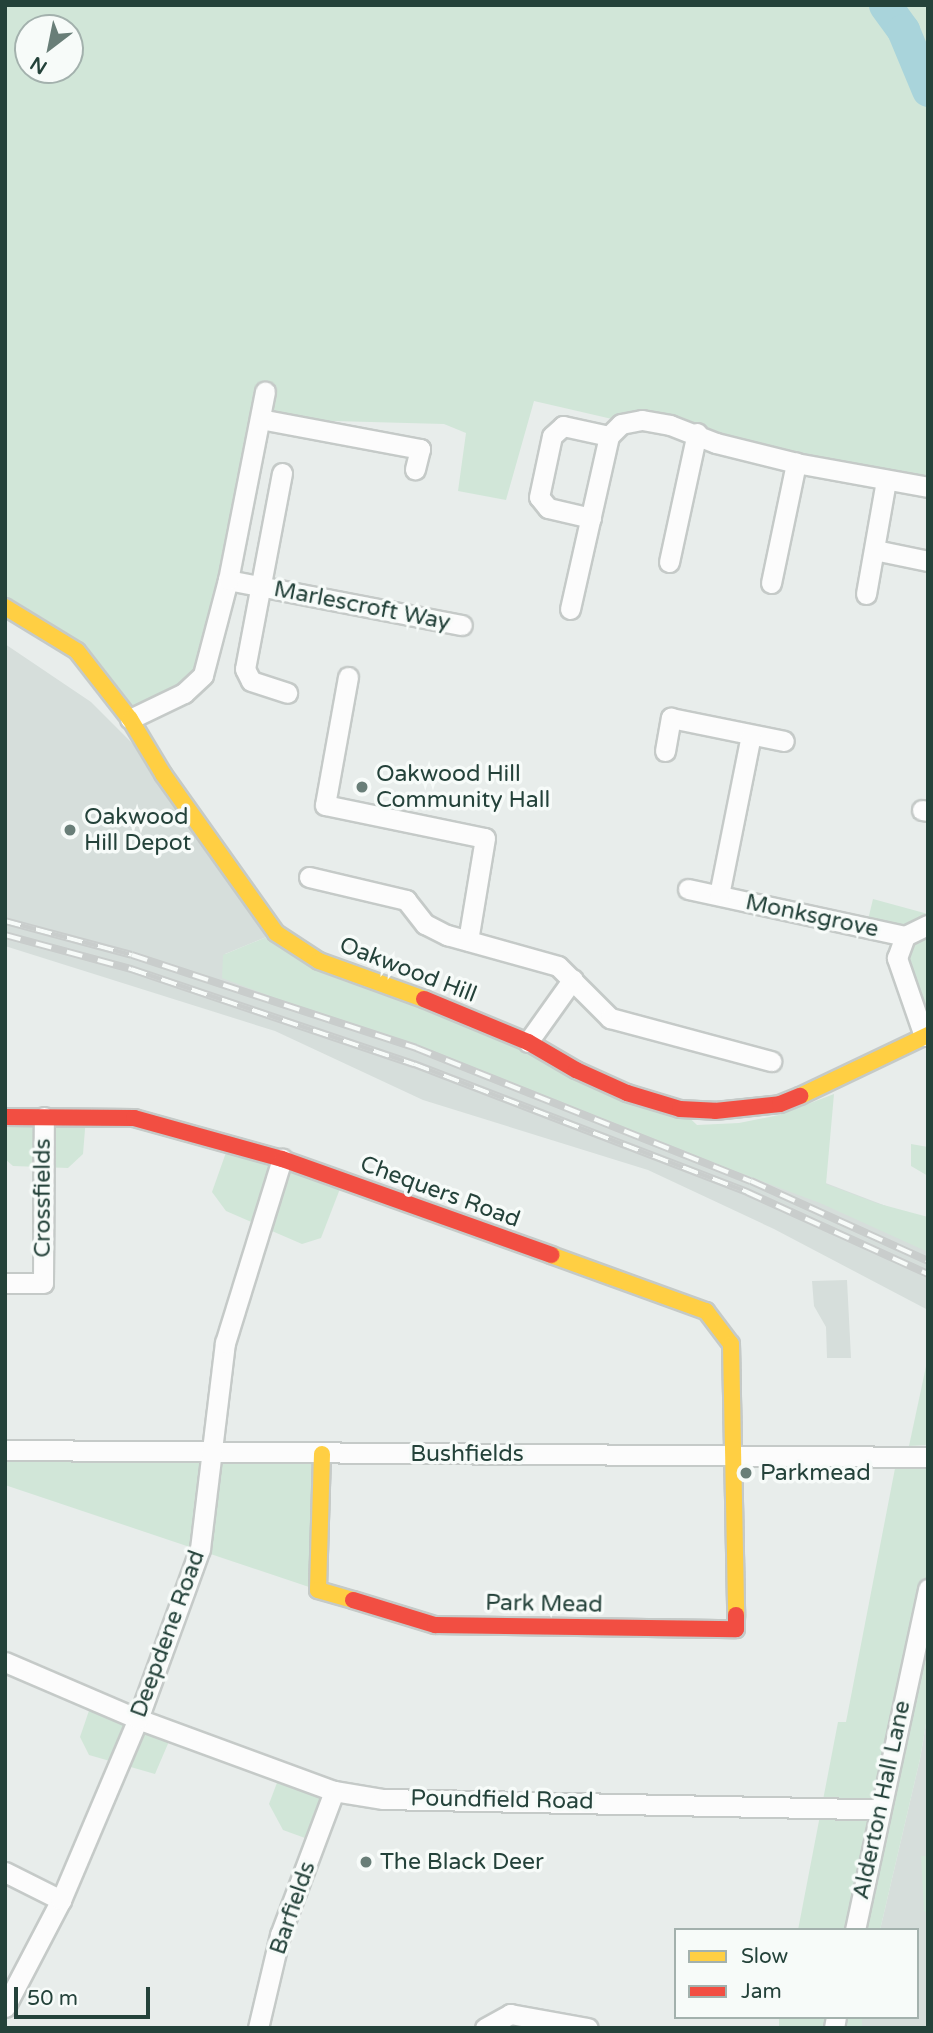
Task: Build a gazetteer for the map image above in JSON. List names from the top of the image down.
{
  "streets": {
    "street": [
      "Marlescroft Way",
      "Monksgrove",
      "Oakwood Hill",
      "Chequers Road",
      "Crossfields",
      "Bushfields",
      "Park Mead",
      "Deepdene Road",
      "Poundfield Road",
      "Alderton Hall Lane",
      "Barfields"
    ]
  },
  "crossings": [
    ["Chequers Road", "Crossfields"],
    ["Chequers Road", "Bushfields"],
    ["Chequers Road", "Park Mead"],
    ["Chequers Road", "Deepdene Road"],
    ["Bushfields", "Park Mead"],
    ["Bushfields", "Deepdene Road"],
    ["Deepdene Road", "Poundfield Road"],
    ["Poundfield Road", "Alderton Hall Lane"],
    ["Poundfield Road", "Barfields"]
  ],
  "places": [
    "Oakwood Hill Community Hall",
    "Oakwood Hill Depot",
    "Parkmead",
    "The Black Deer"
  ],
  "legend": ["Slow", "Jam"],
  "scale_bar": "50 m",
  "north": "bottom left"
}
